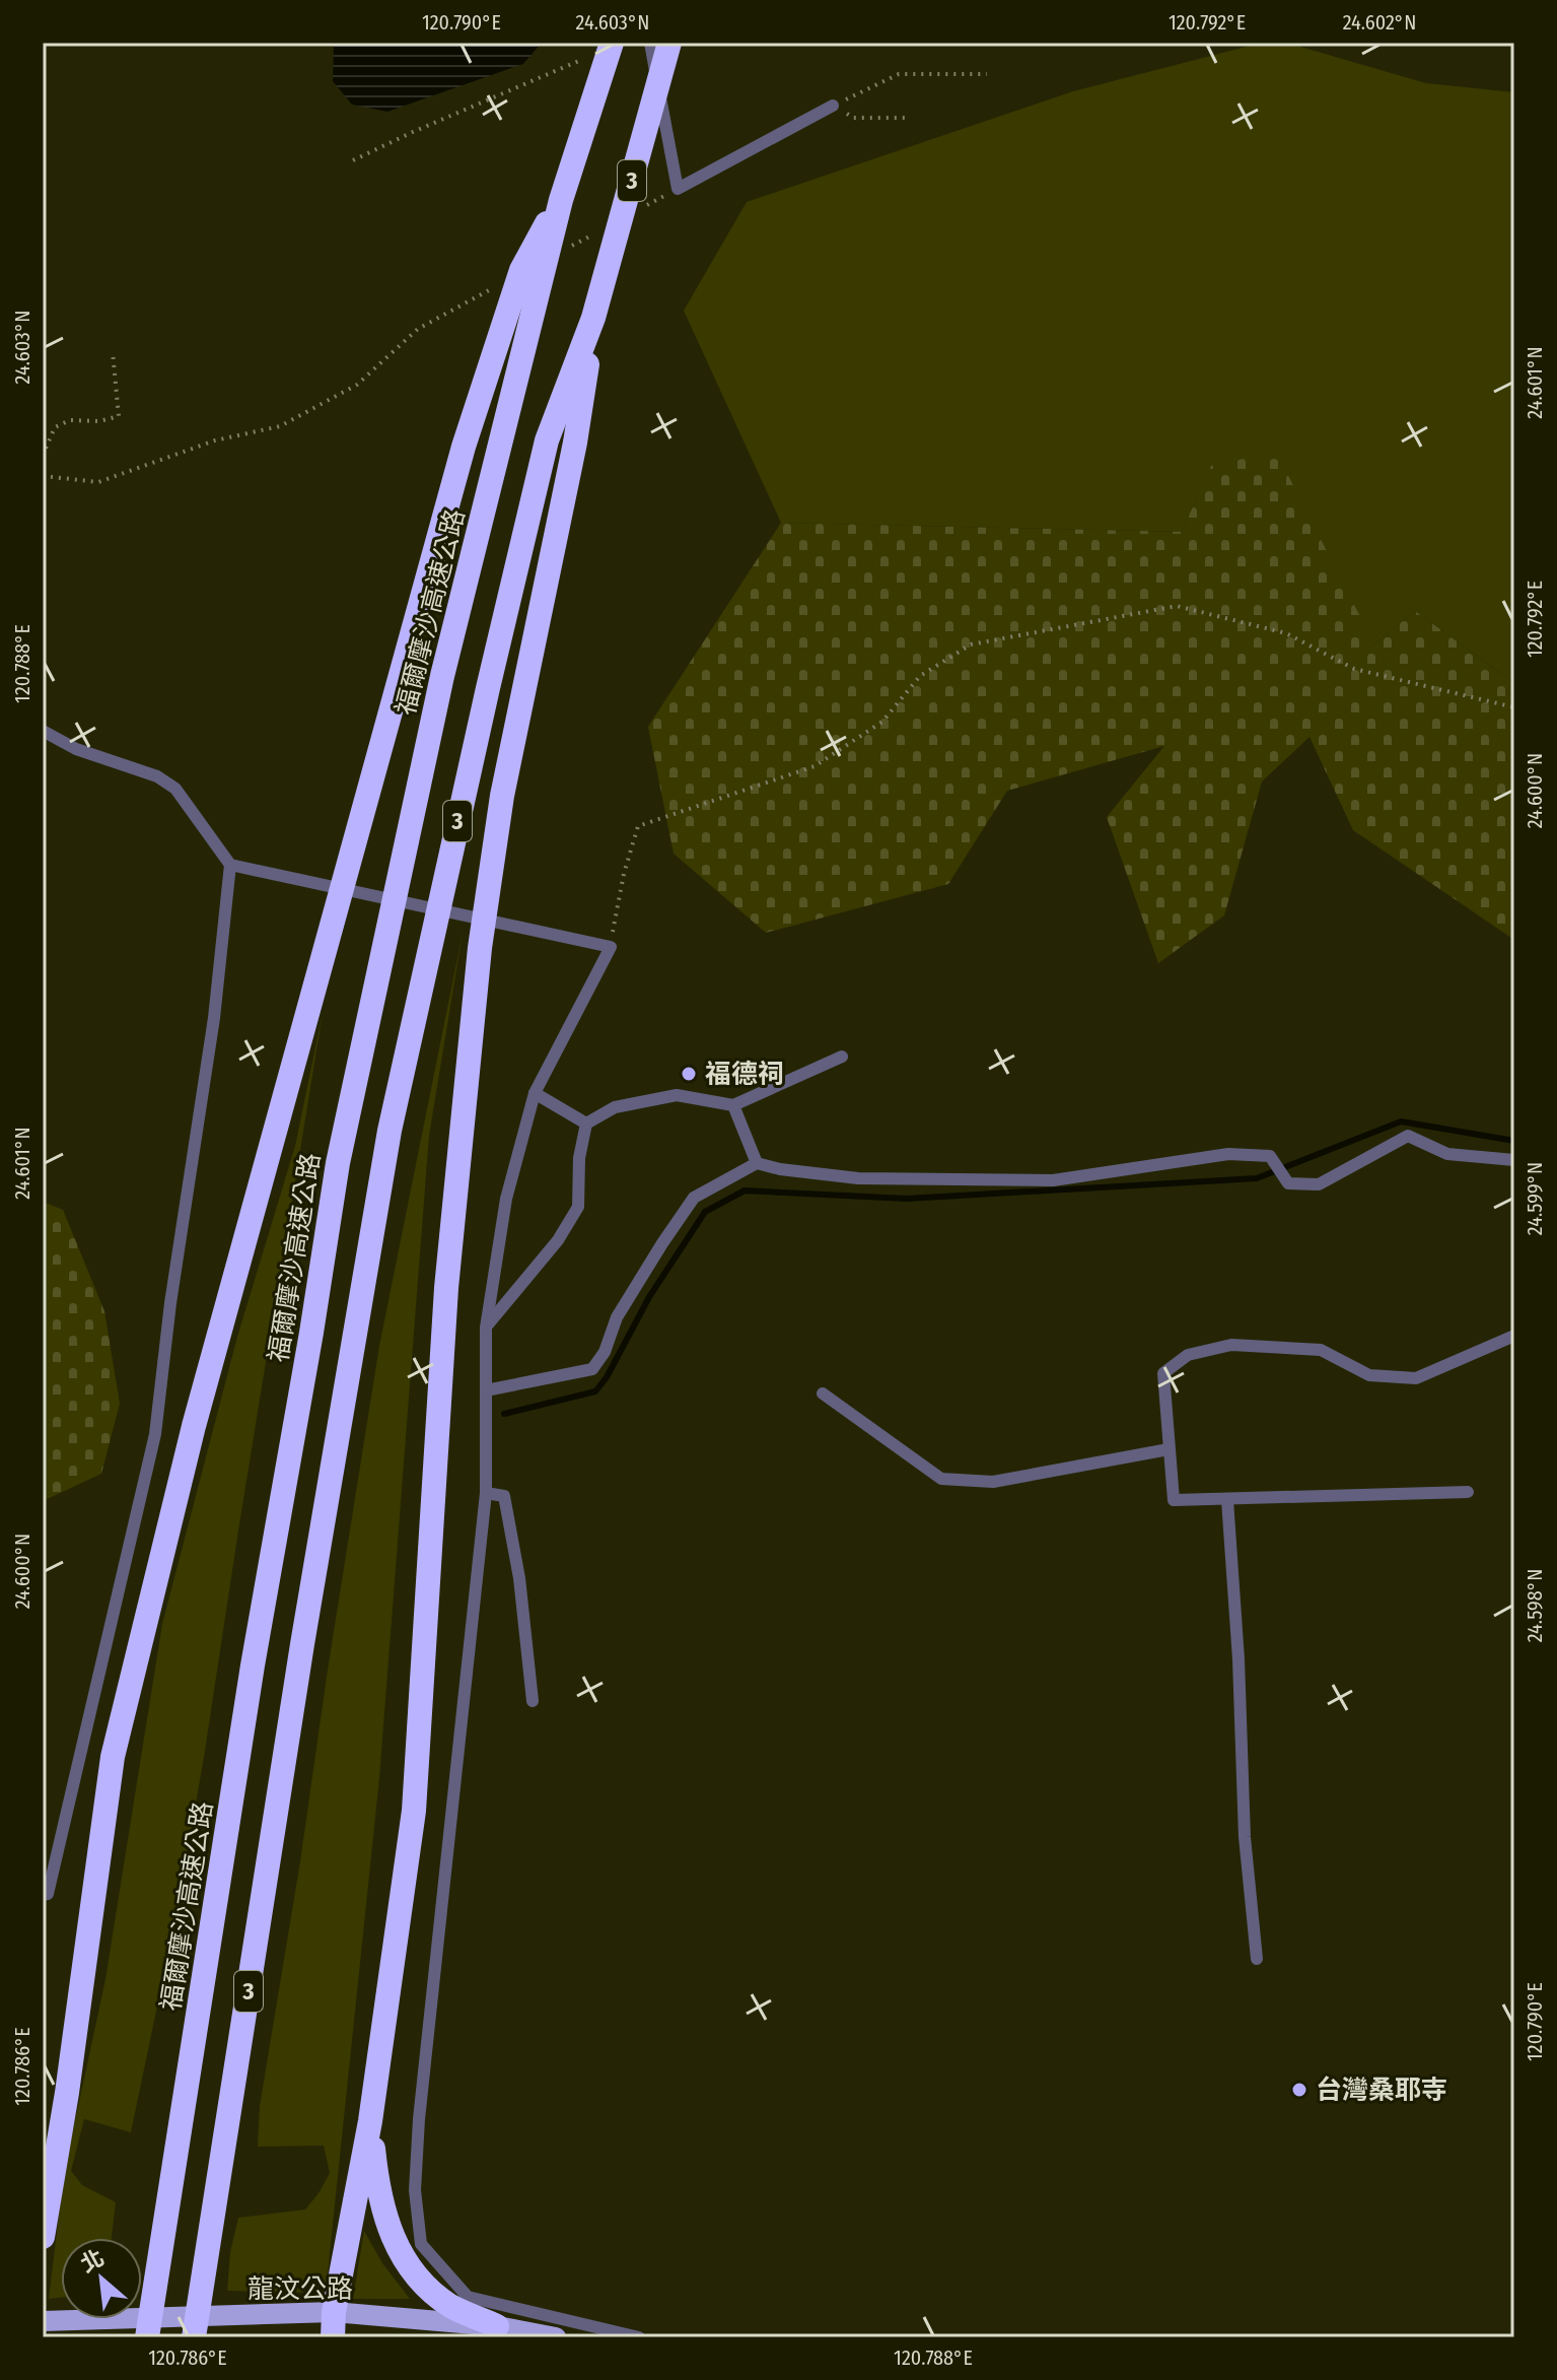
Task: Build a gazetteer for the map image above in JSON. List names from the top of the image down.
{
  "streets": {
    "highway": ["3", "福爾摩沙高速公路"],
    "main road": ["龍汶公路"]
  },
  "crossings": [
    ["3", "福爾摩沙高速公路"]
  ],
  "places": ["福德祠", "台灣桑耶寺"],
  "north": "top left",
  "coordinates": [
    "120.790°E",
    "24.603°N",
    "120.792°E",
    "24.602°N",
    "24.601°N",
    "120.788°E",
    "24.600°N",
    "24.599°N",
    "24.598°N",
    "120.786°E"
  ]
}
